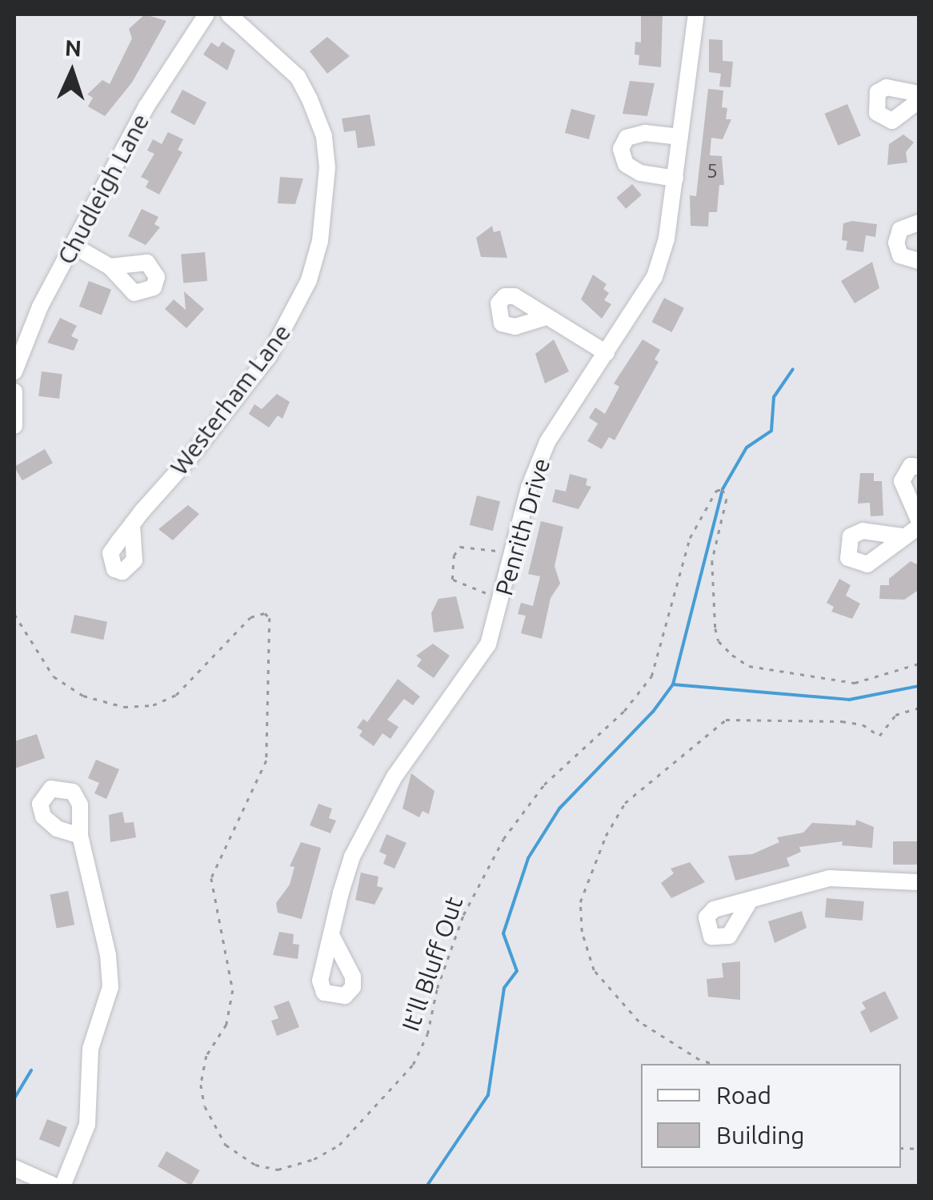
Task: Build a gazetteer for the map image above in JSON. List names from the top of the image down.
{
  "streets": {
    "street": ["Chudleigh Lane", "Westerham Lane", "Penrith Drive"],
    "path": ["It'll Bluff Out"]
  },
  "house_numbers": ["5"],
  "legend": ["Road", "Building"],
  "north": "top"
}
